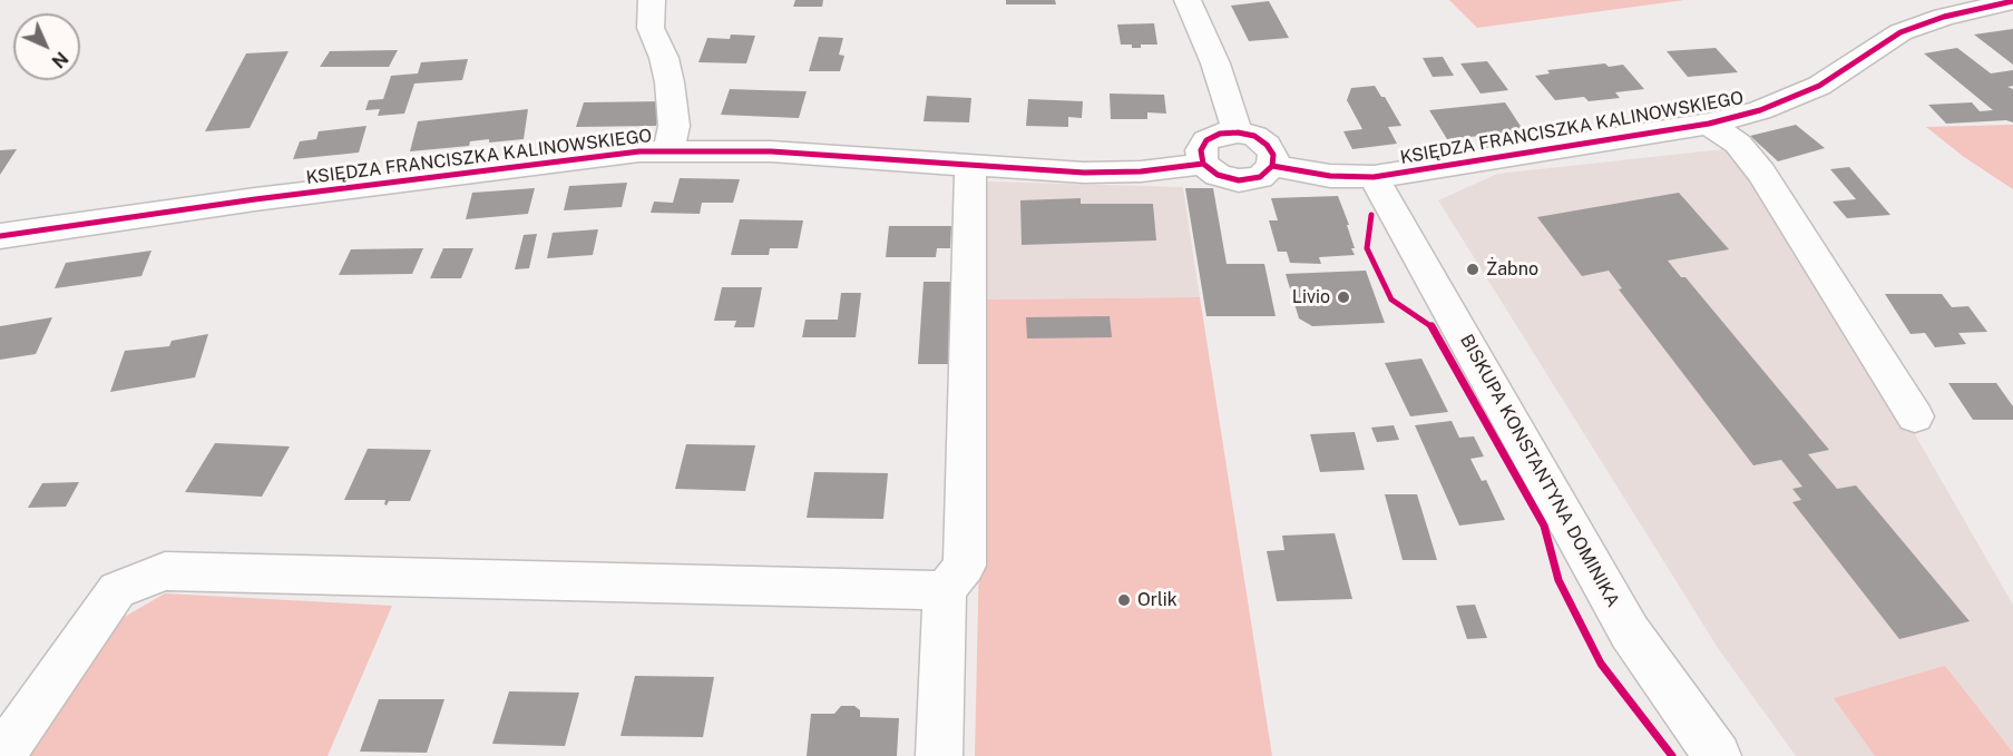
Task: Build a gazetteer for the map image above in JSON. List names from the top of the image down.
{
  "streets": {
    "street": ["KSIĘDZA FRANCISZKA KALINOWSKIEGO", "BISKUPA KONSTANTYNA DOMINIKA"]
  },
  "crossings": [
    ["KSIĘDZA FRANCISZKA KALINOWSKIEGO", "BISKUPA KONSTANTYNA DOMINIKA"]
  ],
  "places": ["Żabno", "Livio", "Orlik"],
  "north": "bottom right"
}
